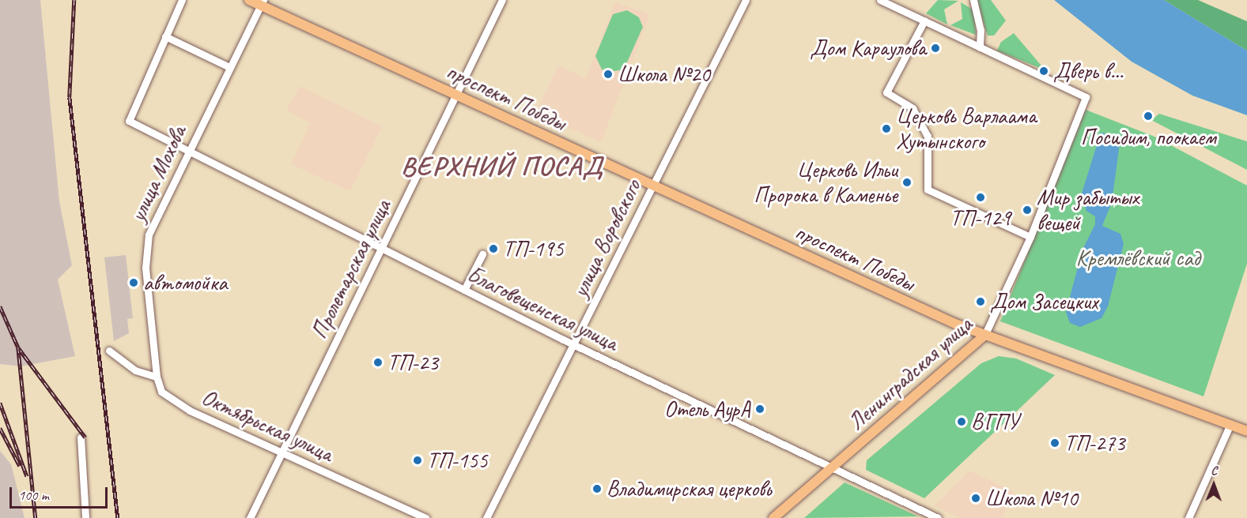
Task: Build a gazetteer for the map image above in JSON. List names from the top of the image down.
{
  "streets": {
    "main road": ["проспект Победы", "Ленинградская улица"],
    "street": [
      "улица Мохова",
      "улица Воровского",
      "Пролетарская улица",
      "Благовещенская улица",
      "Октябрьская улица"
    ]
  },
  "crossings": [
    ["проспект Победы", "улица Мохова"],
    ["проспект Победы", "улица Воровского"],
    ["проспект Победы", "Пролетарская улица"],
    ["проспект Победы", "Ленинградская улица"],
    ["улица Мохова", "Благовещенская улица"],
    ["улица Мохова", "Октябрьская улица"],
    ["улица Воровского", "Благовещенская улица"],
    ["Пролетарская улица", "Благовещенская улица"],
    ["Пролетарская улица", "Октябрьская улица"],
    ["Благовещенская улица", "Ленинградская улица"]
  ],
  "districts": ["ВЕРХНИЙ ПОСАД"],
  "parks": ["Кремлёвский сад"],
  "places": [
    "Дом Караулова",
    "Дверь в...",
    "Школа №20",
    "Посидим, поокаем",
    "Церковь Варлаама Хутынского",
    "Церковь Ильи Пророка в Каменье",
    "ТП-129",
    "Мир забытых вещей",
    "ТП-195",
    "автомойка",
    "Дом Засецких",
    "ТП-23",
    "Отель АурА",
    "ВГПУ",
    "ТП-273",
    "ТП-155",
    "Владимирская церковь",
    "Школа №10"
  ],
  "scale_bar": "100 m",
  "north": "top"
}
